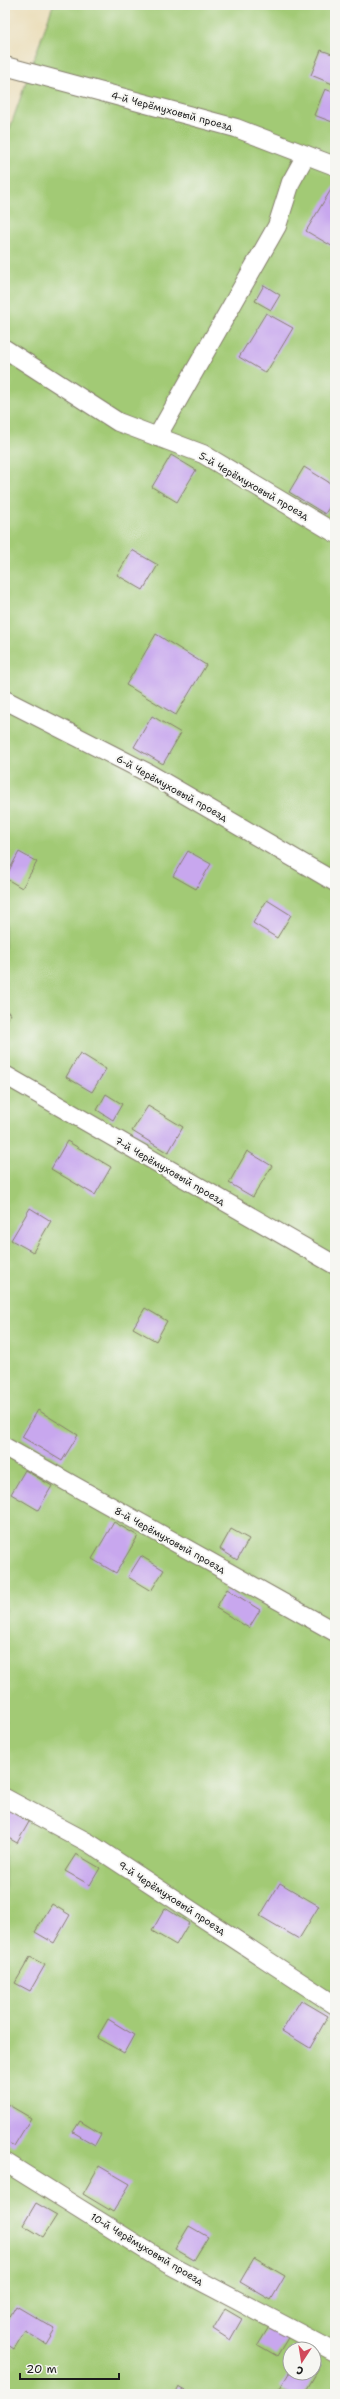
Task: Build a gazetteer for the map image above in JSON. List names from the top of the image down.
{
  "streets": {
    "lane": [
      "4-й Черёмуховый проезд",
      "5-й Черёмуховый проезд",
      "6-й Черёмуховый проезд",
      "7-й Черёмуховый проезд",
      "8-й Черёмуховый проезд",
      "9-й Черёмуховый проезд",
      "10-й Черёмуховый проезд"
    ]
  },
  "scale_bar": "20 m",
  "north": "bottom"
}
